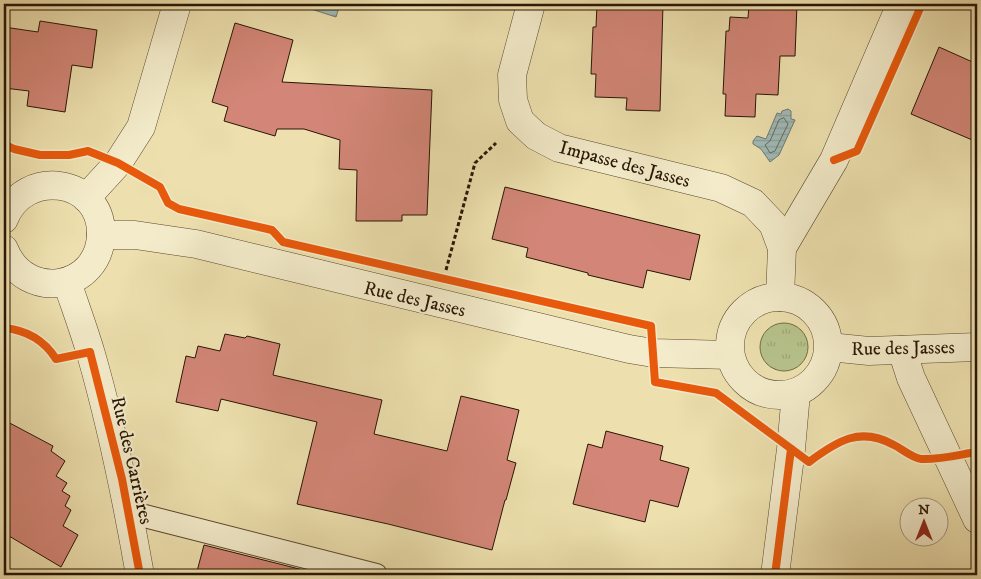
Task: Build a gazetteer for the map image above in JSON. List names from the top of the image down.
{
  "streets": {
    "street": ["Impasse des Jasses", "Rue des Jasses", "Rue des Carrières"]
  },
  "crossings": [
    ["Impasse des Jasses", "Rue des Jasses"]
  ],
  "north": "top"
}
